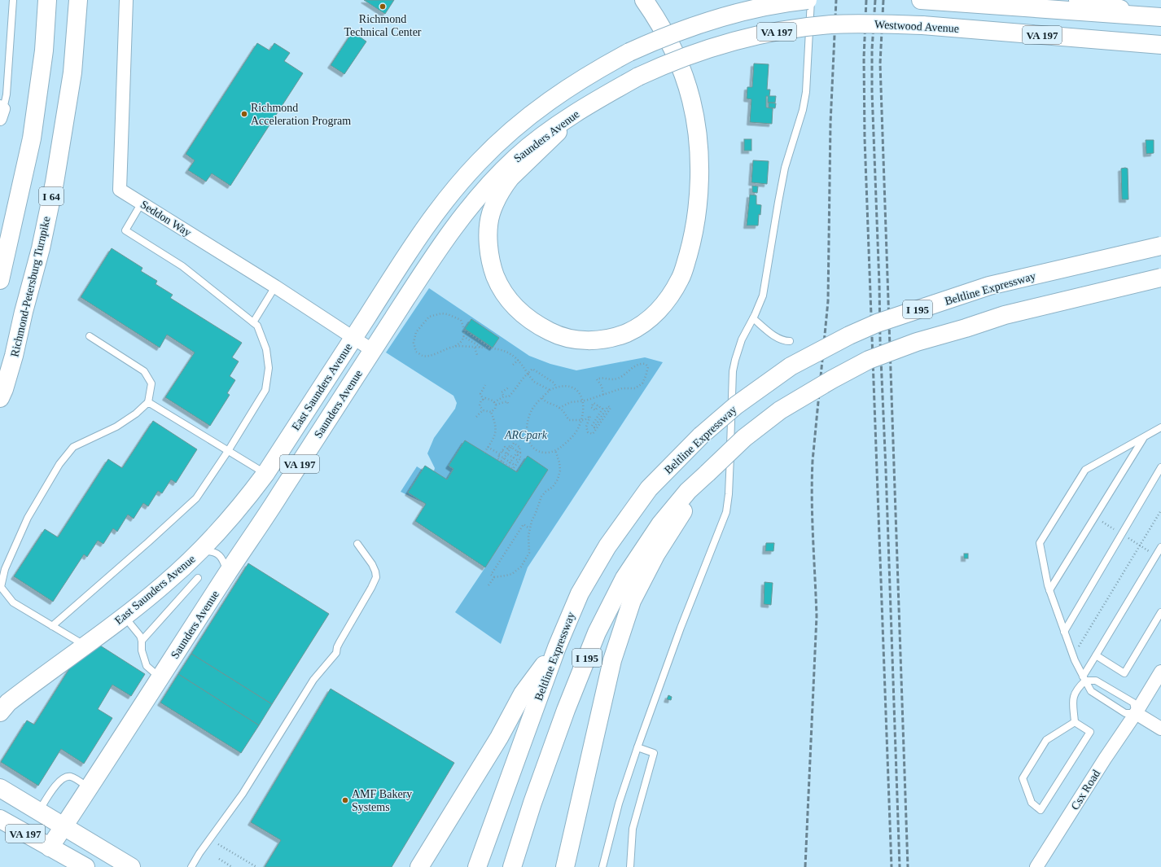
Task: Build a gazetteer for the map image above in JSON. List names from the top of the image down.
{
  "streets": {
    "main road": [
      "Westwood Avenue",
      "VA 197",
      "Saunders Avenue",
      "I 64",
      "Richmond-Petersburg Turnpike",
      "Beltline Expressway",
      "I 195",
      "East Saunders Avenue"
    ],
    "street": ["Seddon Way", "Csx Road"]
  },
  "crossings": [
    ["Westwood Avenue", "Saunders Avenue"],
    ["VA 197", "Saunders Avenue"],
    ["Saunders Avenue", "Seddon Way"],
    ["Seddon Way", "East Saunders Avenue"]
  ],
  "parks": ["ARCpark"],
  "places": ["Richmond Technical Center", "Richmond Acceleration Program", "AMF Bakery Systems"]
}
